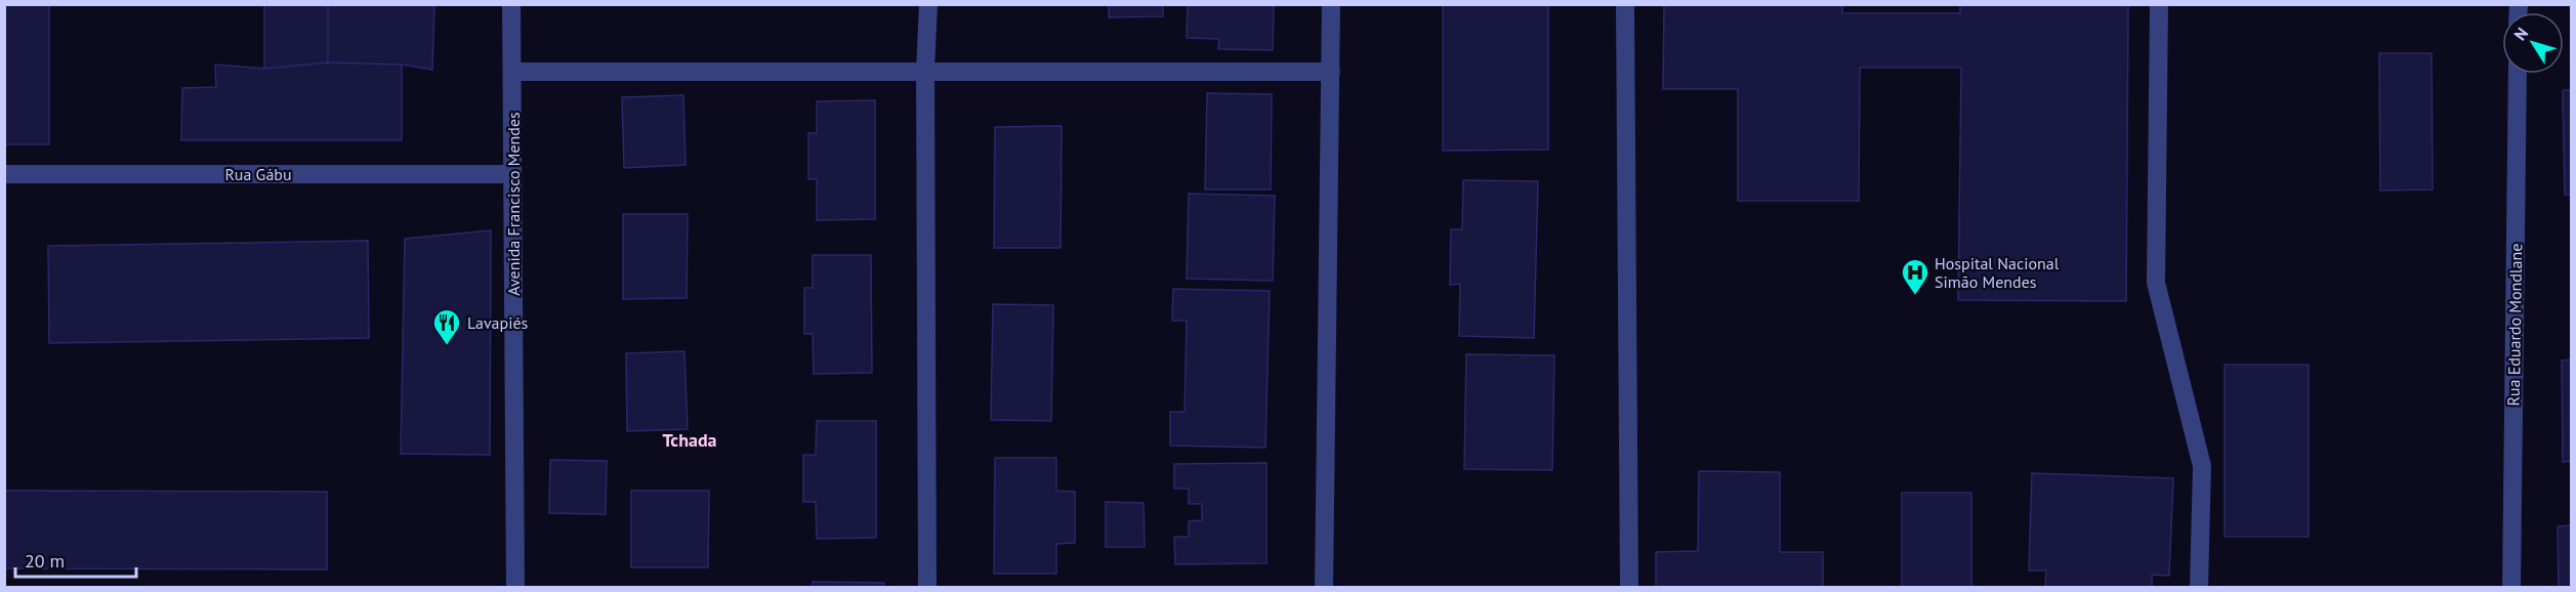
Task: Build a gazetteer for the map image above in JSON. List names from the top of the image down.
{
  "streets": {
    "street": ["Rua Gábu", "Avenida Francisco Mendes", "Rua Eduardo Mondlane"]
  },
  "crossings": [
    ["Rua Gábu", "Avenida Francisco Mendes"]
  ],
  "districts": ["Tchada"],
  "places": {
    "hospital": ["Hospital Nacional Simão Mendes"],
    "restaurant": ["Lavapiés"]
  },
  "scale_bar": "20 m",
  "north": "top left"
}
